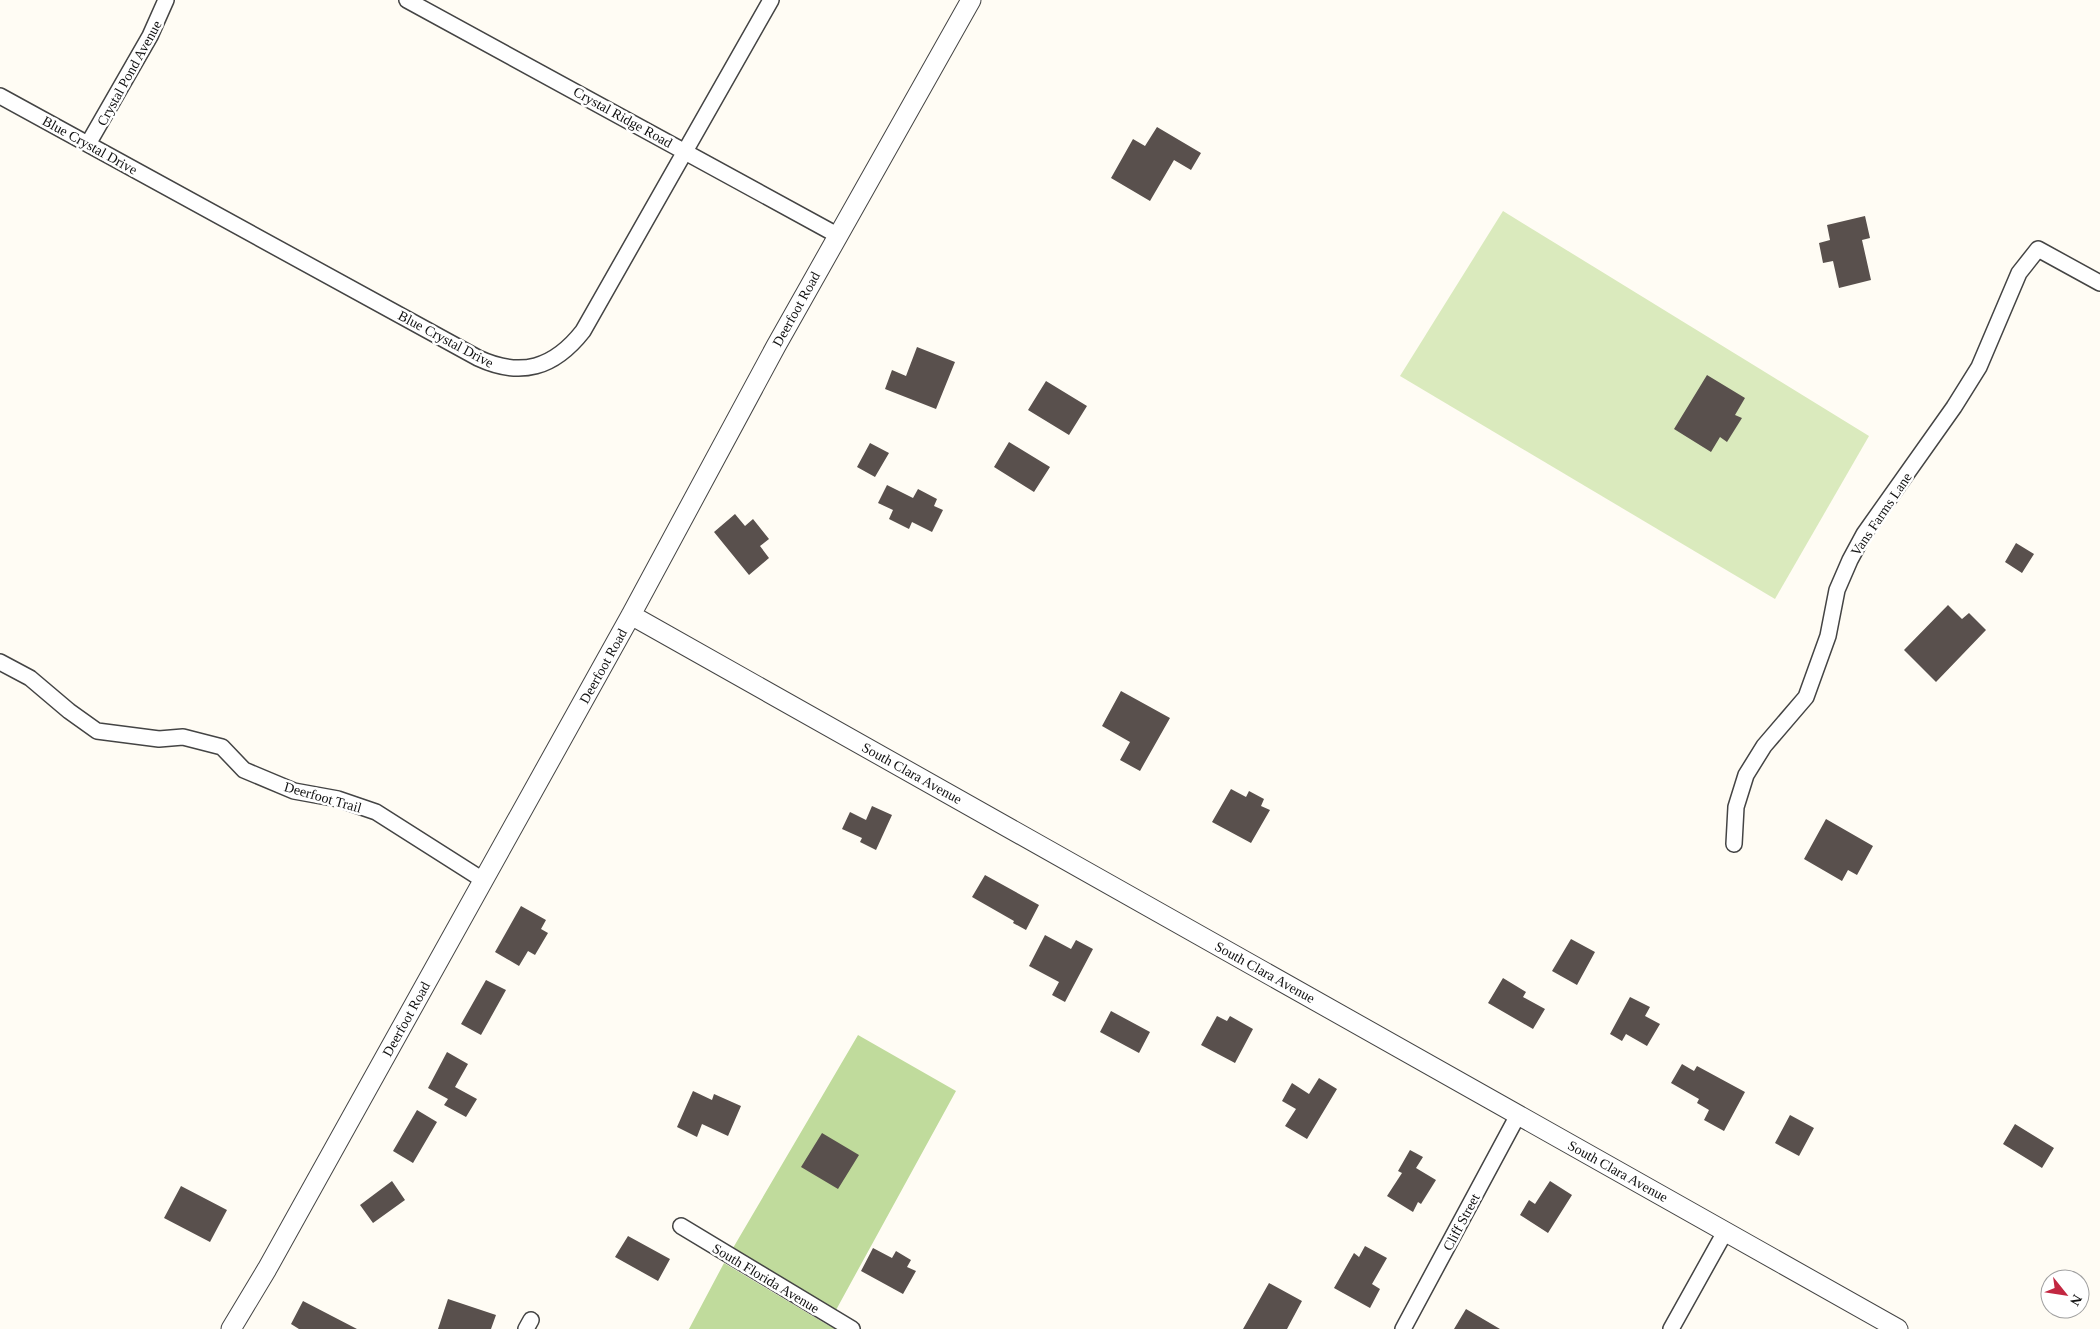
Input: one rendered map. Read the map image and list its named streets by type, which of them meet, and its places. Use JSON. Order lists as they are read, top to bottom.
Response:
{
  "streets": {
    "street": [
      "Crystal Pond Avenue",
      "Crystal Ridge Road",
      "Blue Crystal Drive",
      "Deerfoot Road",
      "Vans Farms Lane",
      "South Clara Avenue",
      "Deerfoot Trail",
      "Cliff Street",
      "South Florida Avenue"
    ]
  },
  "crossings": [
    ["Crystal Pond Avenue", "Blue Crystal Drive"],
    ["Crystal Ridge Road", "Blue Crystal Drive"],
    ["Crystal Ridge Road", "Deerfoot Road"],
    ["Deerfoot Road", "South Clara Avenue"],
    ["Deerfoot Road", "Deerfoot Trail"],
    ["South Clara Avenue", "Cliff Street"]
  ],
  "north": "bottom right"
}
